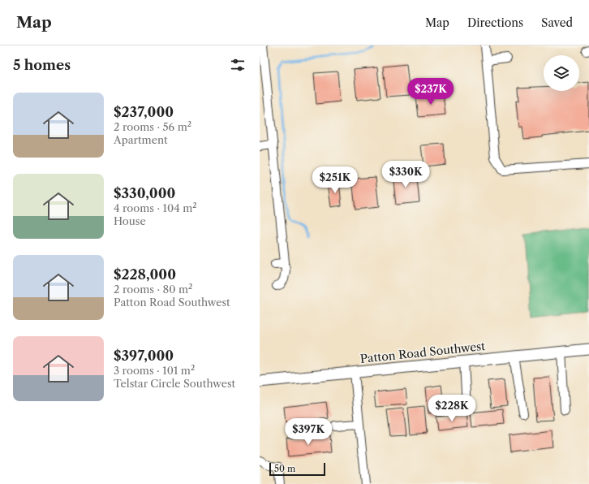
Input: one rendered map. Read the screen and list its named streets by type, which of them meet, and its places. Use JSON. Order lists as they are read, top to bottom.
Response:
{
  "streets": {
    "main road": ["Patton Road Southwest"]
  },
  "scale_bar": "50 m",
  "page": {
    "header": "Map",
    "nav": ["Map", "Directions", "Saved"],
    "heading": "5 homes",
    "price": [
      "$237K",
      "$330K",
      "$251K",
      "$228K",
      "$397K"
    ],
    "list": [
      {
        "name": "$237,000",
        "note": "2 rooms · 56 m² · Apartment"
      },
      {
        "name": "$330,000",
        "note": "4 rooms · 104 m² · House"
      },
      {
        "name": "$228,000",
        "note": "2 rooms · 80 m² · Patton Road Southwest"
      },
      {
        "name": "$397,000",
        "note": "3 rooms · 101 m² · Telstar Circle Southwest"
      }
    ],
    "scale": "50 m"
  }
}
